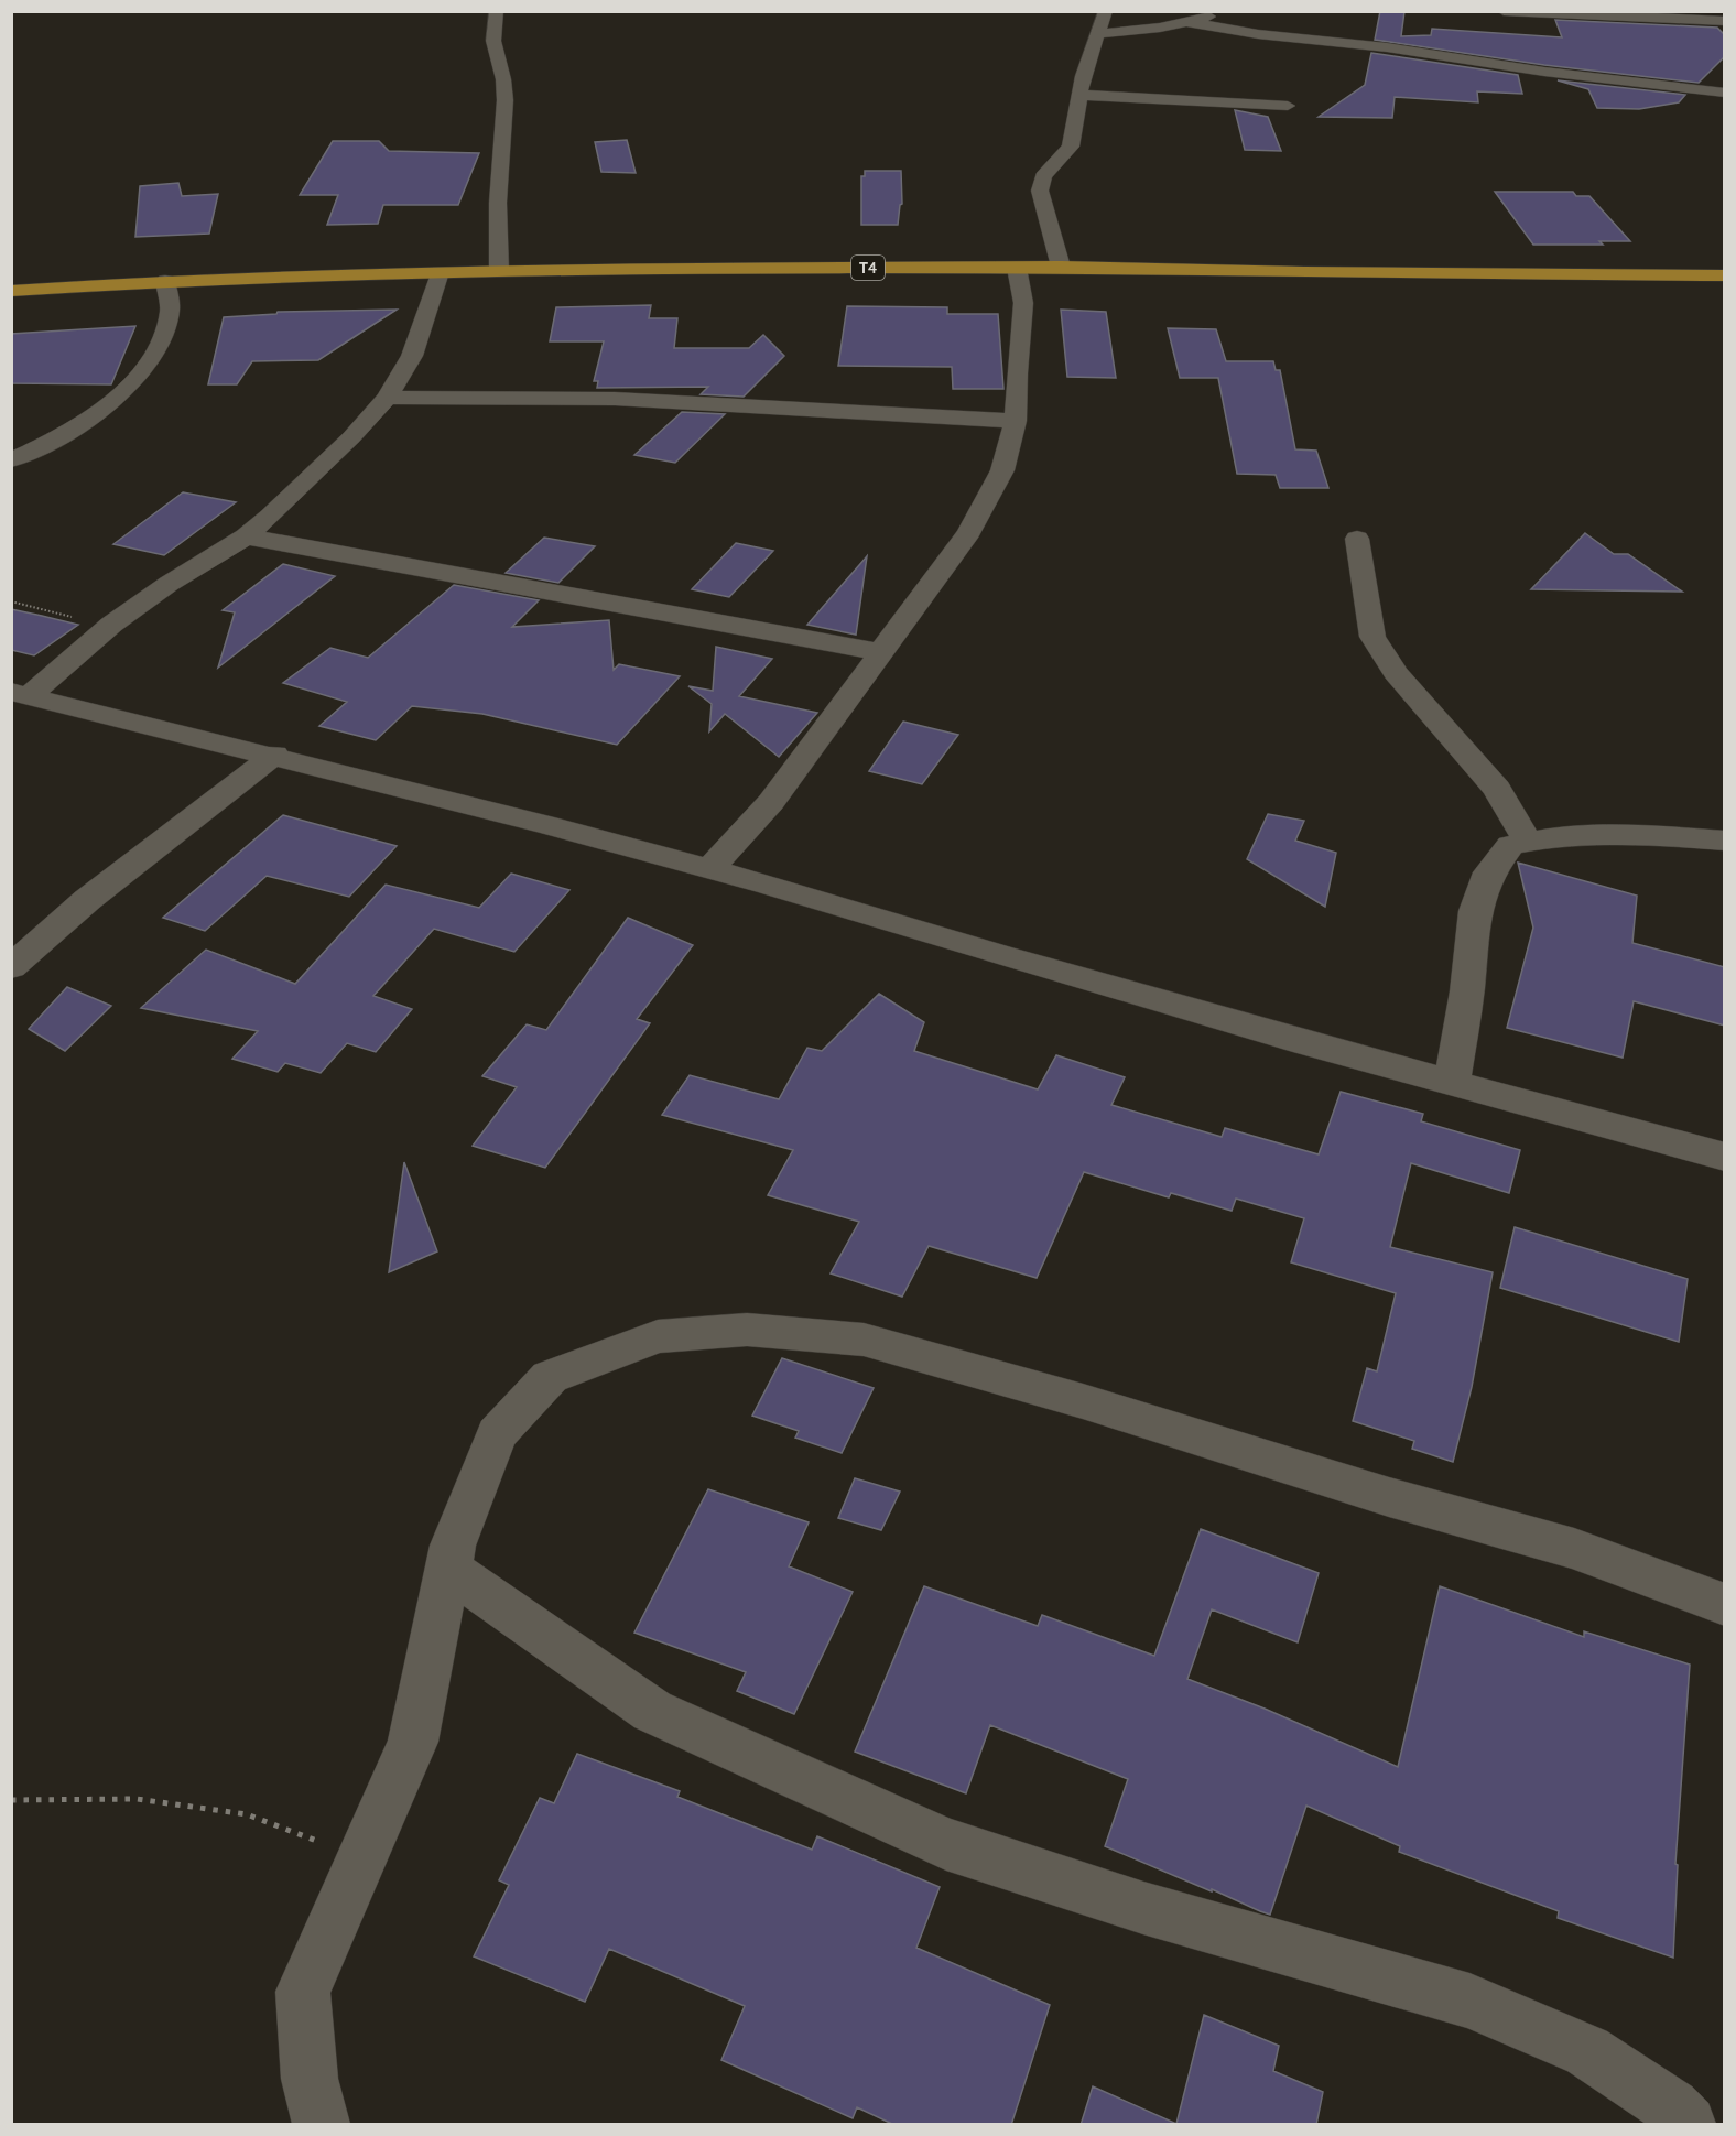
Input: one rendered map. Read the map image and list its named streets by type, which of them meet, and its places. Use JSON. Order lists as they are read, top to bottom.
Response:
{
  "streets": {
    "highway": ["T4"]
  }
}
